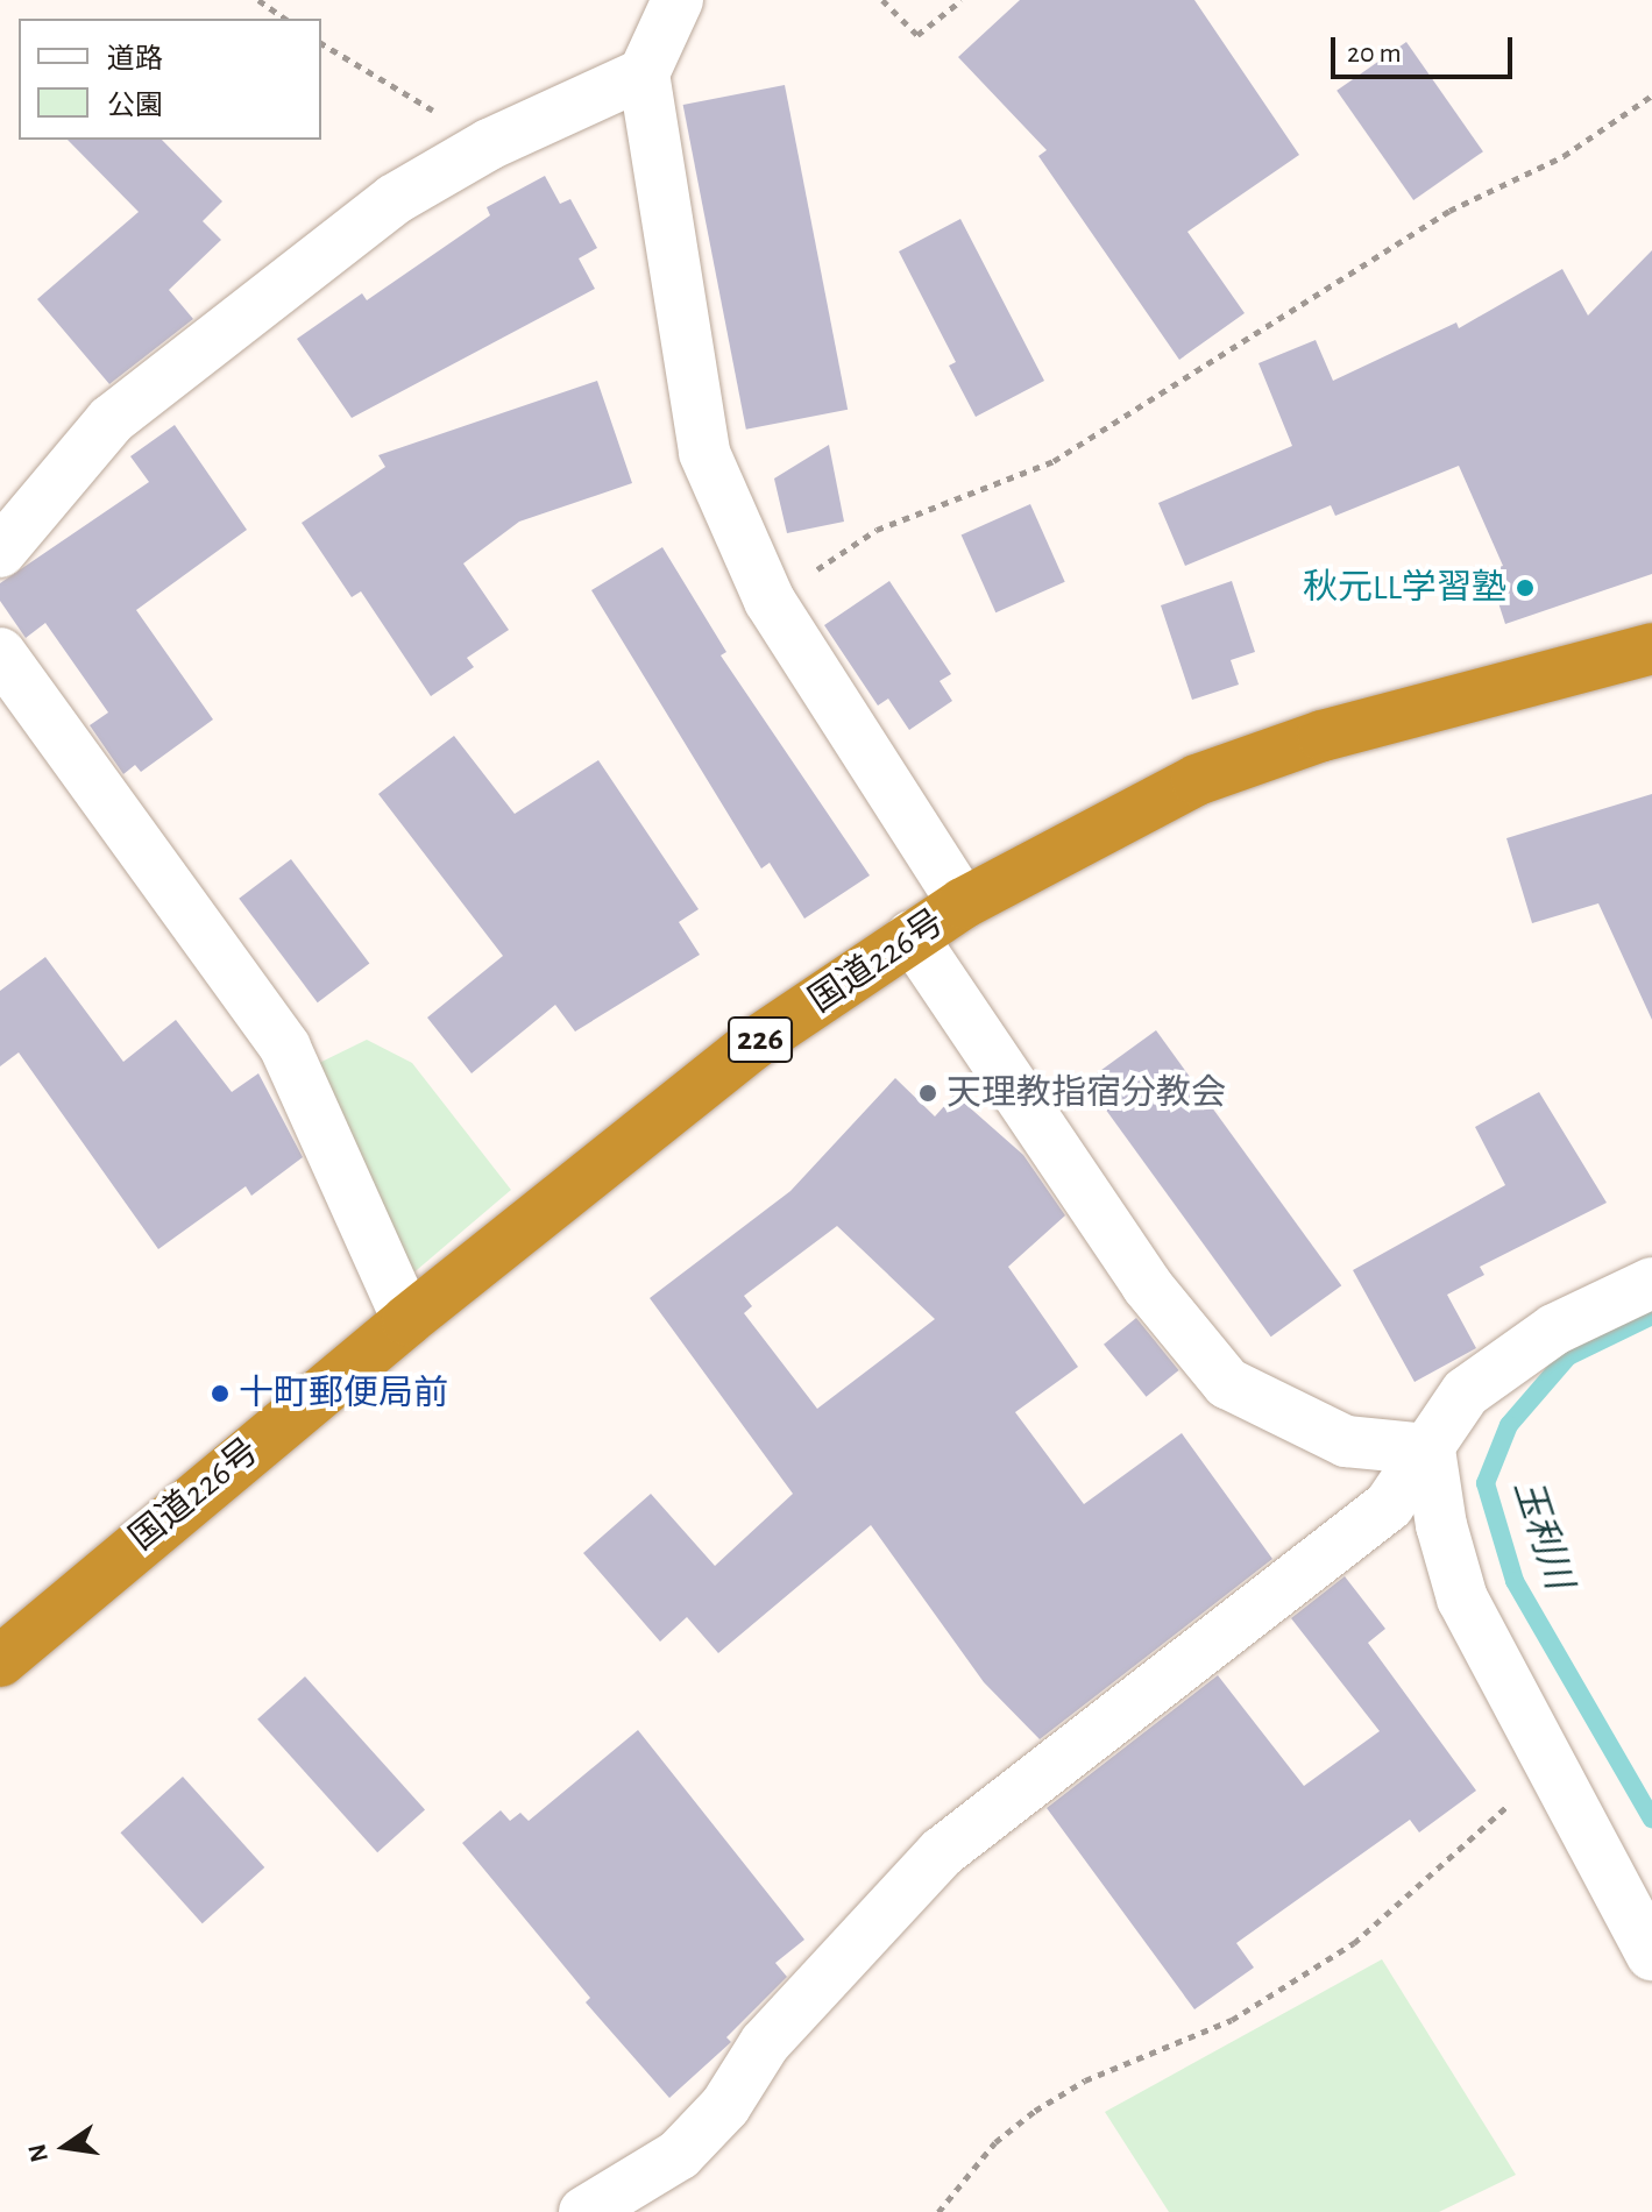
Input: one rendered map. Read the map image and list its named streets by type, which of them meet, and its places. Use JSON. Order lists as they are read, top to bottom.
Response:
{
  "streets": {
    "highway": ["国道226号", "226"]
  },
  "water": ["玉利川"],
  "places": ["秋元LL学習塾", "天理教指宿分教会", "十町郵便局前"],
  "legend": ["道路", "公園"],
  "scale_bar": "20 m",
  "north": "left"
}
